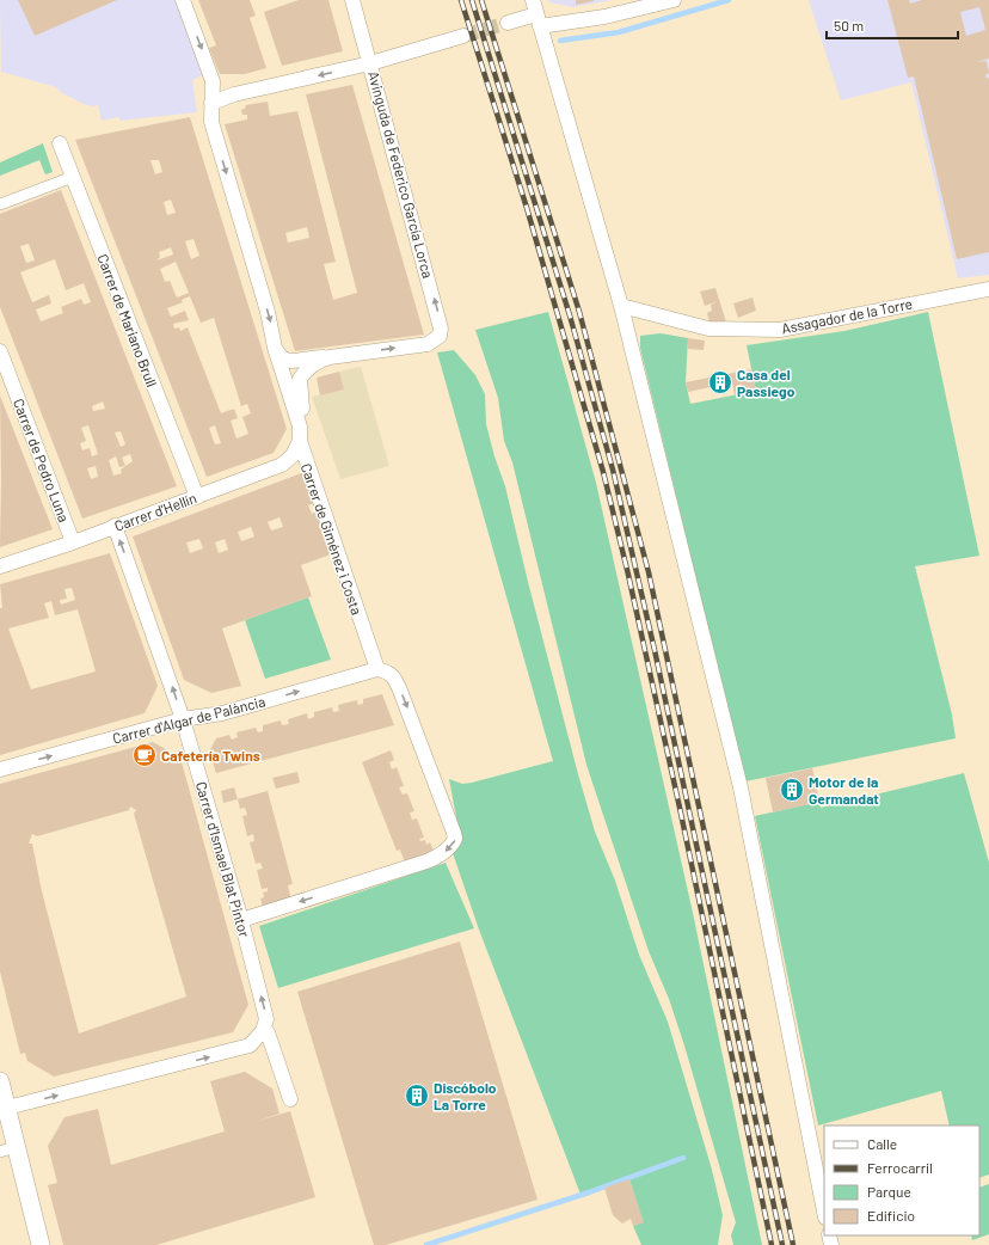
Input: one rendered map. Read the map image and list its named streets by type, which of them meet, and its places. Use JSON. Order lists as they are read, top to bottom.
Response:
{
  "streets": {
    "street": [
      "Avinguda de Federico García Lorca",
      "Assagador de la Torre",
      "Carrer de Mariano Brull",
      "Carrer de Pedro Luna",
      "Carrer d'Hellín",
      "Carrer de Giménez i Costa",
      "Carrer d'Algar de Palància",
      "Carrer d'Ismael Blat Pintor"
    ]
  },
  "crossings": [
    ["Carrer de Mariano Brull", "Carrer d'Hellín"],
    ["Carrer de Pedro Luna", "Carrer d'Hellín"],
    ["Carrer d'Hellín", "Carrer de Giménez i Costa"],
    ["Carrer d'Hellín", "Carrer d'Ismael Blat Pintor"],
    ["Carrer de Giménez i Costa", "Carrer d'Algar de Palància"],
    ["Carrer d'Algar de Palància", "Carrer d'Ismael Blat Pintor"]
  ],
  "one_way": ["Carrer de Giménez i Costa", "Carrer d'Algar de Palància", "Carrer d'Ismael Blat Pintor"],
  "places": {
    "building": ["Casa del Passiego", "Motor de la Germandat", "Discóbolo La Torre"],
    "cafe": ["Cafetería Twins"]
  },
  "legend": [
    "Calle",
    "Ferrocarril",
    "Parque",
    "Edificio"
  ],
  "scale_bar": "50 m"
}
